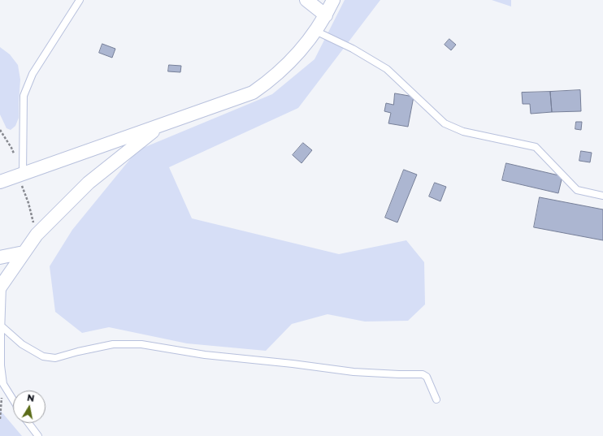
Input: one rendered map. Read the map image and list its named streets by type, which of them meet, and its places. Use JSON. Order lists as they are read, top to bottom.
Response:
{
  "north": "top"
}
